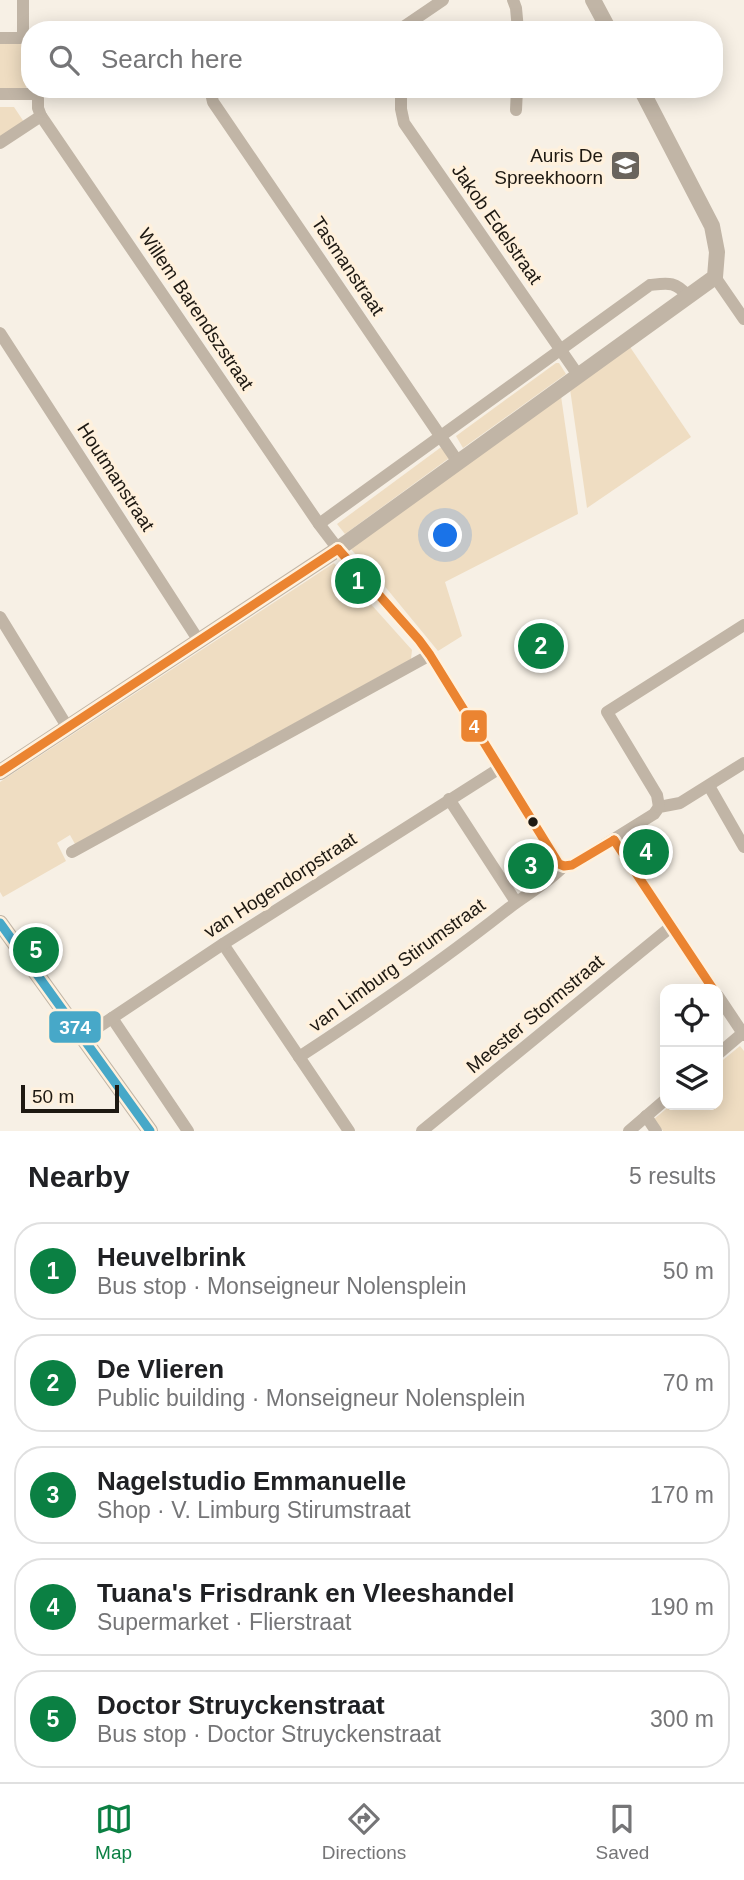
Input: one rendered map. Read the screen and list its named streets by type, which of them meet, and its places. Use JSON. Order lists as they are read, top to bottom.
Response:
{
  "streets": {
    "street": [
      "Jakob Edelstraat",
      "Tasmanstraat",
      "Willem Barendszstraat",
      "Houtmanstraat",
      "van Hogendorpstraat",
      "van Limburg Stirumstraat",
      "Meester Stormstraat"
    ]
  },
  "crossings": [
    ["Willem Barendszstraat", "van Hogendorpstraat"],
    ["Willem Barendszstraat", "van Limburg Stirumstraat"]
  ],
  "places": {
    "school or university": ["Auris De Spreekhoorn"]
  },
  "lines": ["transit line 4", "transit line 374"],
  "scale_bar": "50 m",
  "page": {
    "search": "Search here",
    "pins": [
      "1",
      "2",
      "4",
      "3",
      "5"
    ],
    "scale": "50 m",
    "heading": ["Nearby", "5 results"],
    "list": [
      {
        "mark": "1",
        "name": "Heuvelbrink",
        "note": "Bus stop · Monseigneur Nolensplein",
        "value": "50 m"
      },
      {
        "mark": "2",
        "name": "De Vlieren",
        "note": "Public building · Monseigneur Nolensplein",
        "value": "70 m"
      },
      {
        "mark": "3",
        "name": "Nagelstudio Emmanuelle",
        "note": "Shop · V. Limburg Stirumstraat",
        "value": "170 m"
      },
      {
        "mark": "4",
        "name": "Tuana's Frisdrank en Vleeshandel",
        "note": "Supermarket · Flierstraat",
        "value": "190 m"
      },
      {
        "mark": "5",
        "name": "Doctor Struyckenstraat",
        "note": "Bus stop · Doctor Struyckenstraat",
        "value": "300 m"
      }
    ],
    "nav": ["Map", "Directions", "Saved"]
  }
}
